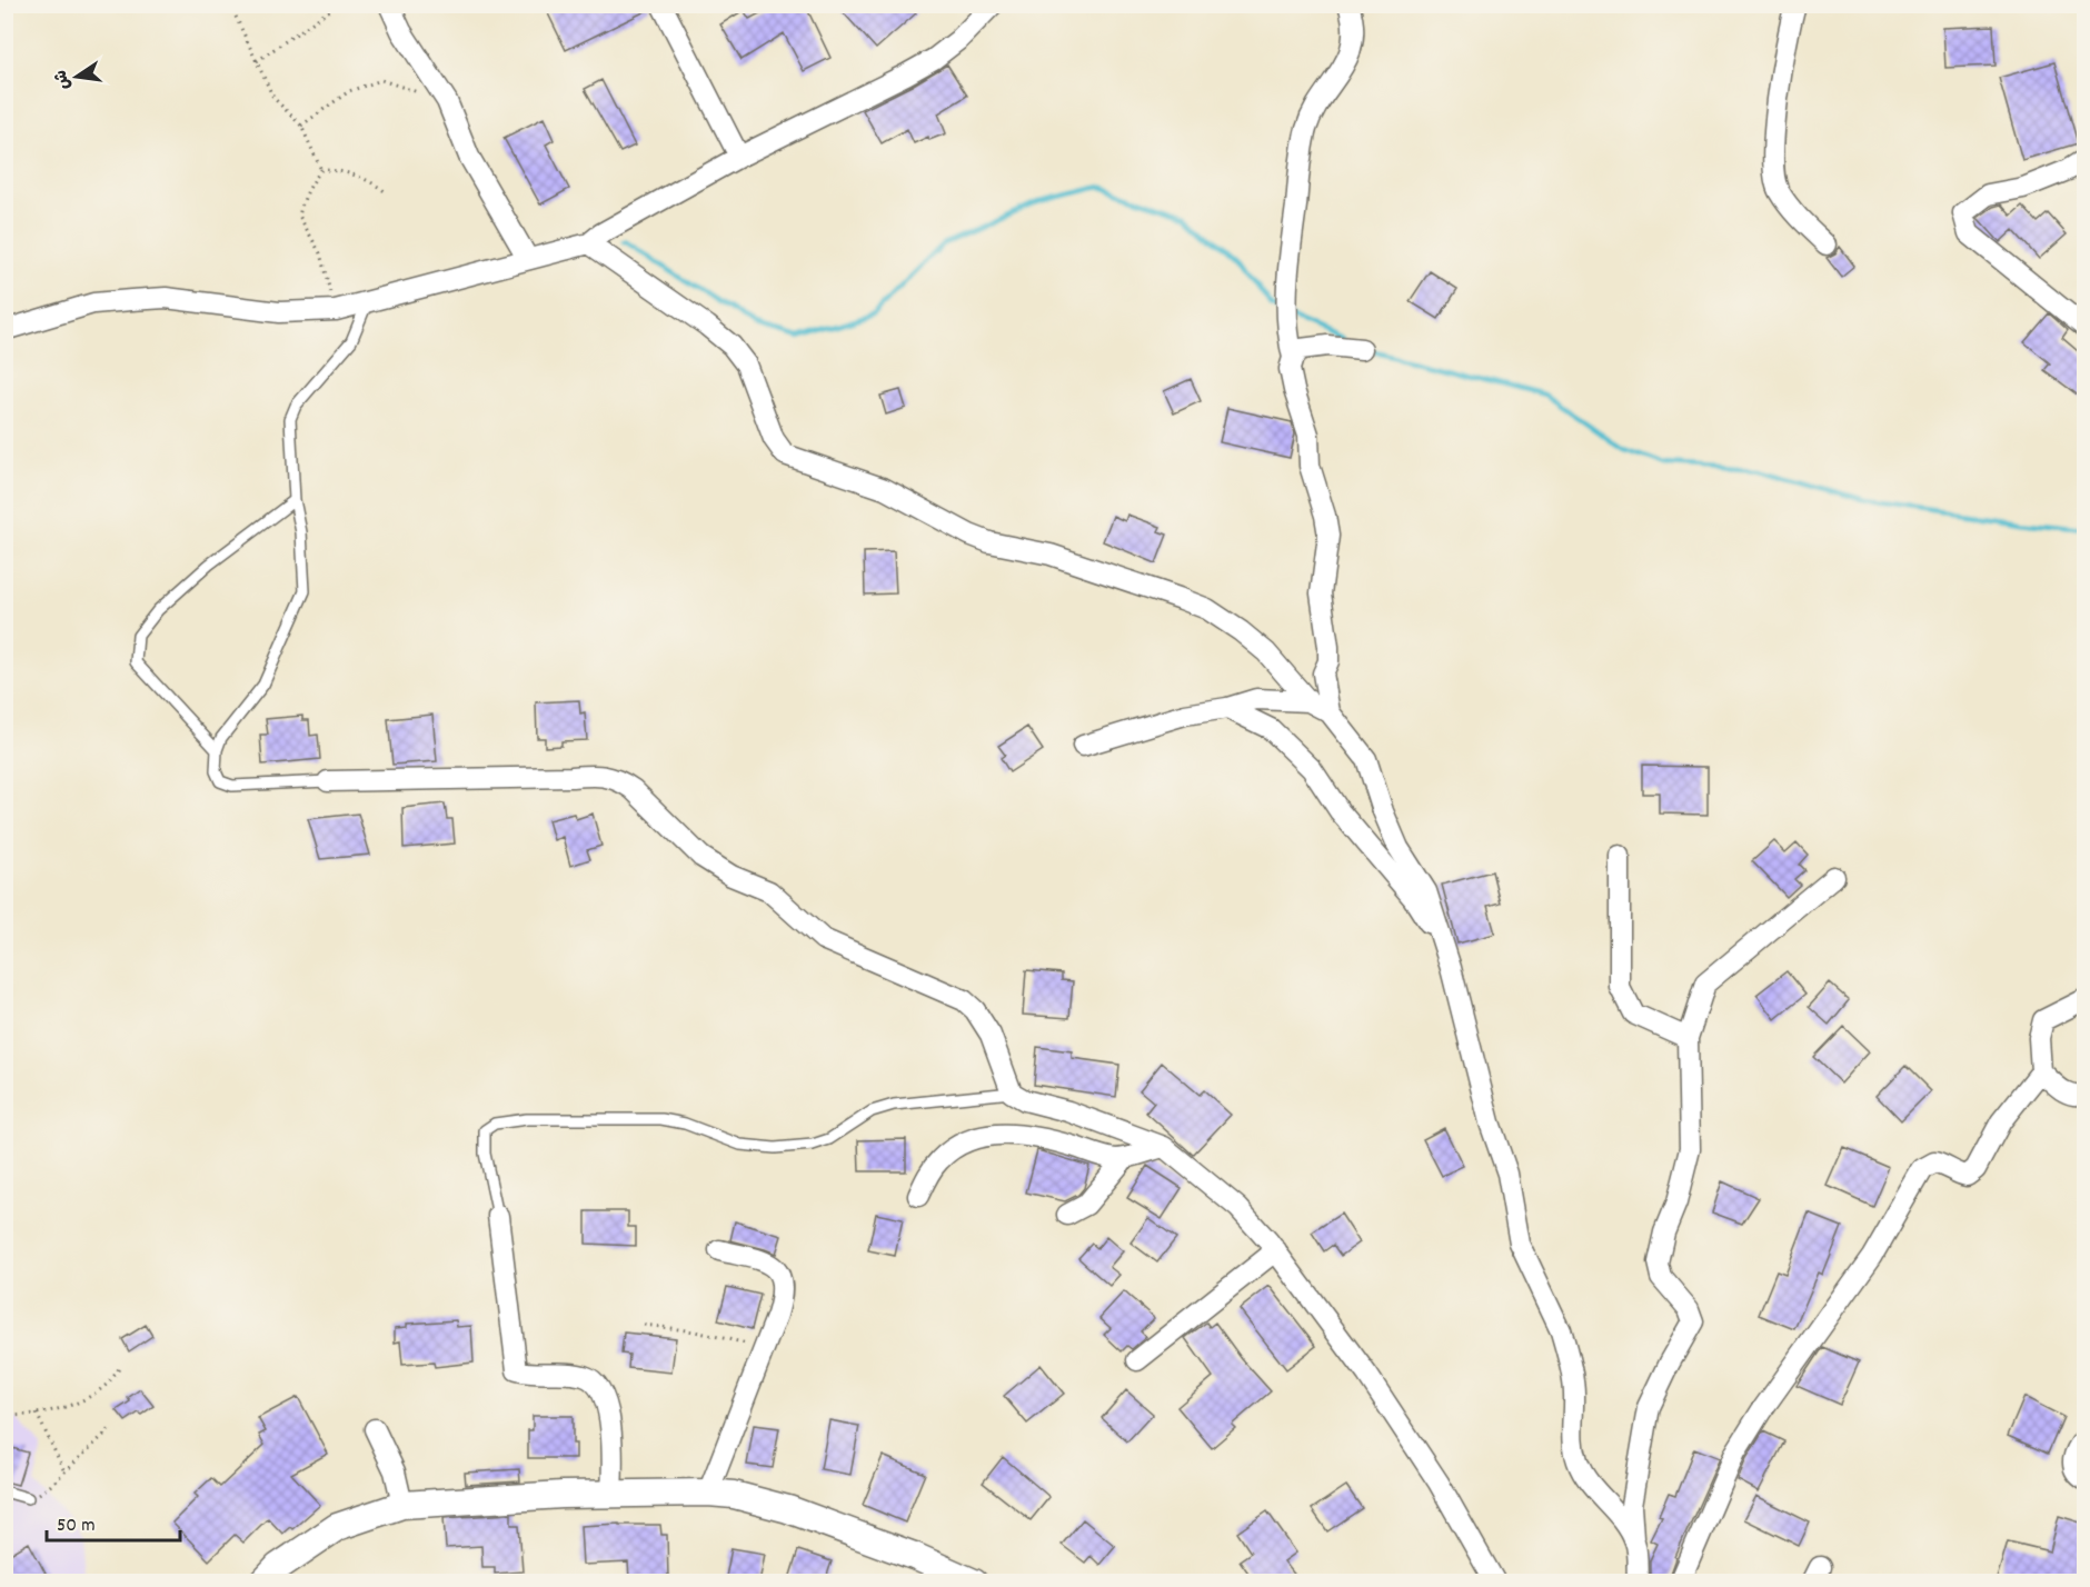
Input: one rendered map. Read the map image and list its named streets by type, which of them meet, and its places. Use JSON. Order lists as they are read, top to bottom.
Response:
{
  "scale_bar": "50 m",
  "north": "left"
}
